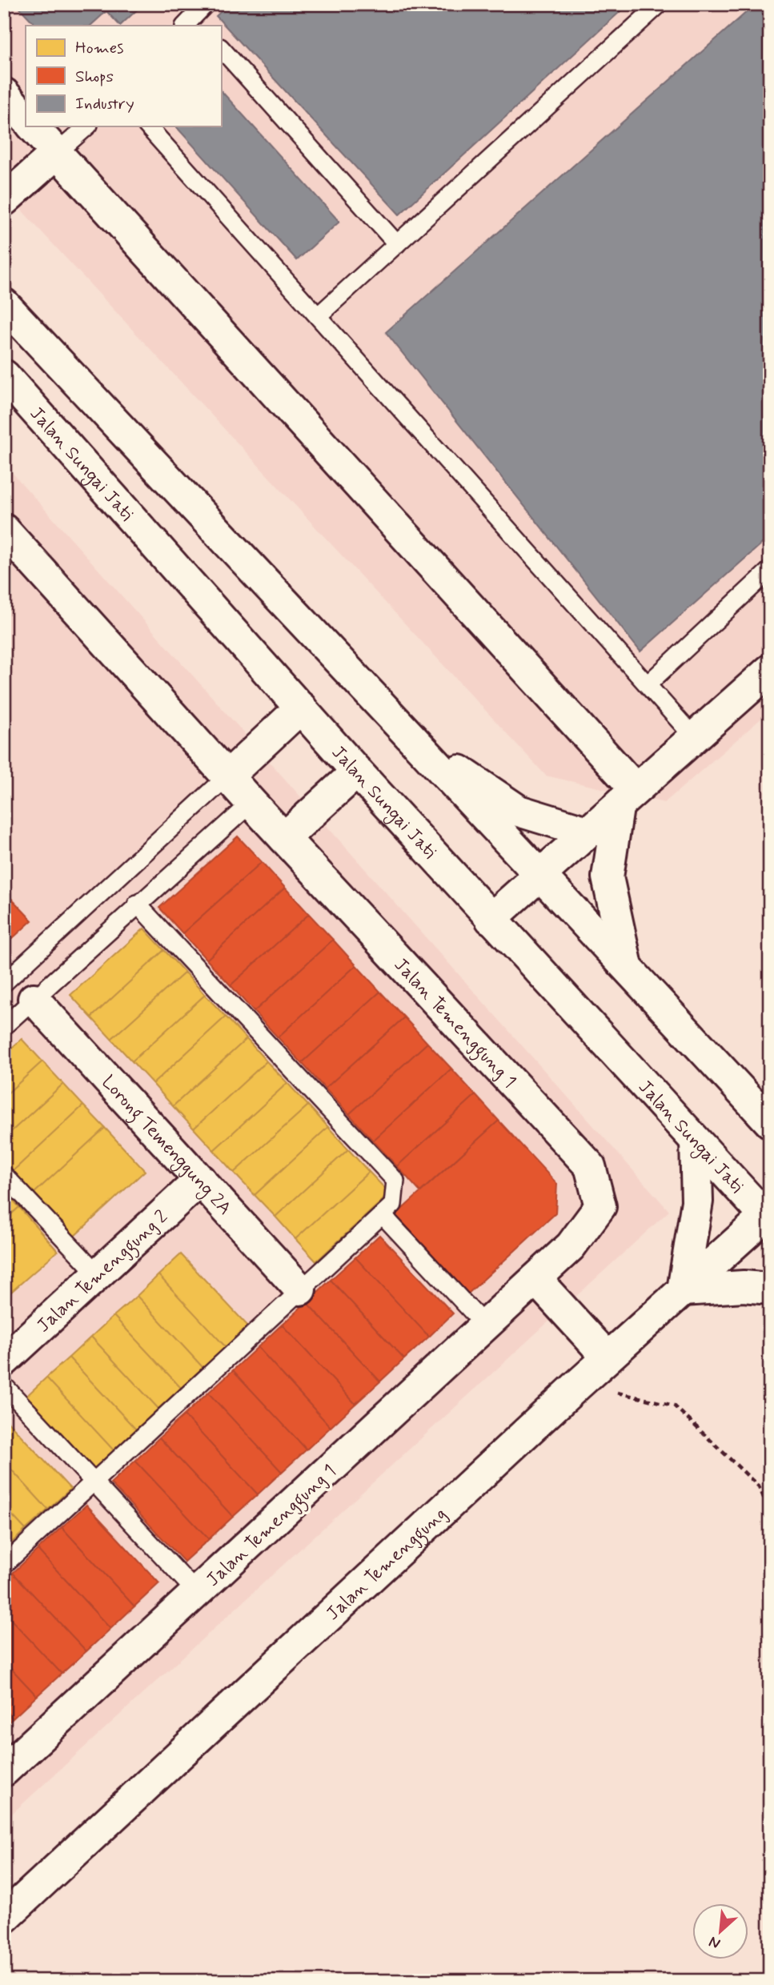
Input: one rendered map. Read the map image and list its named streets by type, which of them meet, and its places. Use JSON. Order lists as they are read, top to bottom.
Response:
{
  "streets": {
    "street": [
      "Jalan Sungai Jati",
      "Jalan Temenggung 1",
      "Lorong Temenggung 2A",
      "Jalan Temenggung 2",
      "Jalan Temenggung"
    ]
  },
  "crossings": [
    ["Jalan Sungai Jati", "Jalan Temenggung"],
    ["Lorong Temenggung 2A", "Jalan Temenggung 2"]
  ],
  "legend": ["Homes", "Shops", "Industry"],
  "north": "bottom left"
}
